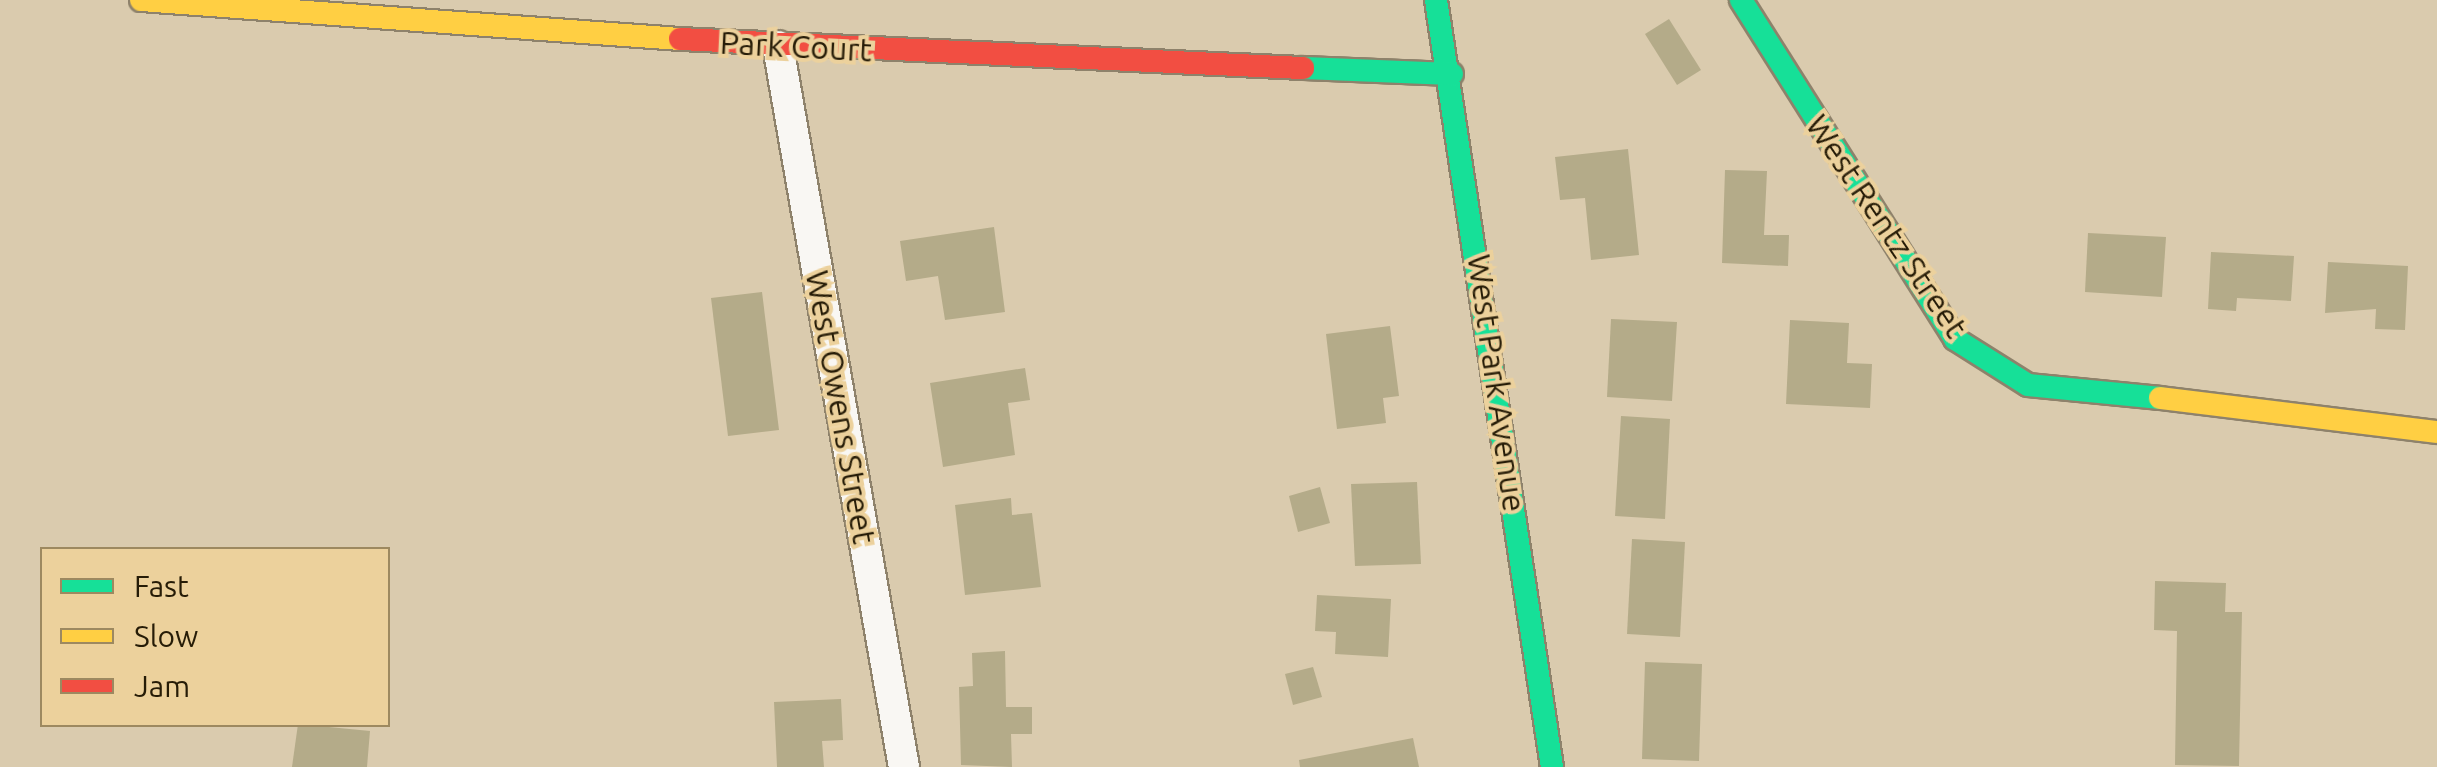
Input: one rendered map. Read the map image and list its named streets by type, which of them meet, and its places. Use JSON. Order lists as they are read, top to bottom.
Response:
{
  "streets": {
    "street": [
      "Park Court",
      "West Rentz Street",
      "West Park Avenue",
      "West Owens Street"
    ]
  },
  "crossings": [
    ["Park Court", "West Park Avenue"],
    ["Park Court", "West Owens Street"]
  ],
  "legend": ["Fast", "Slow", "Jam"]
}
